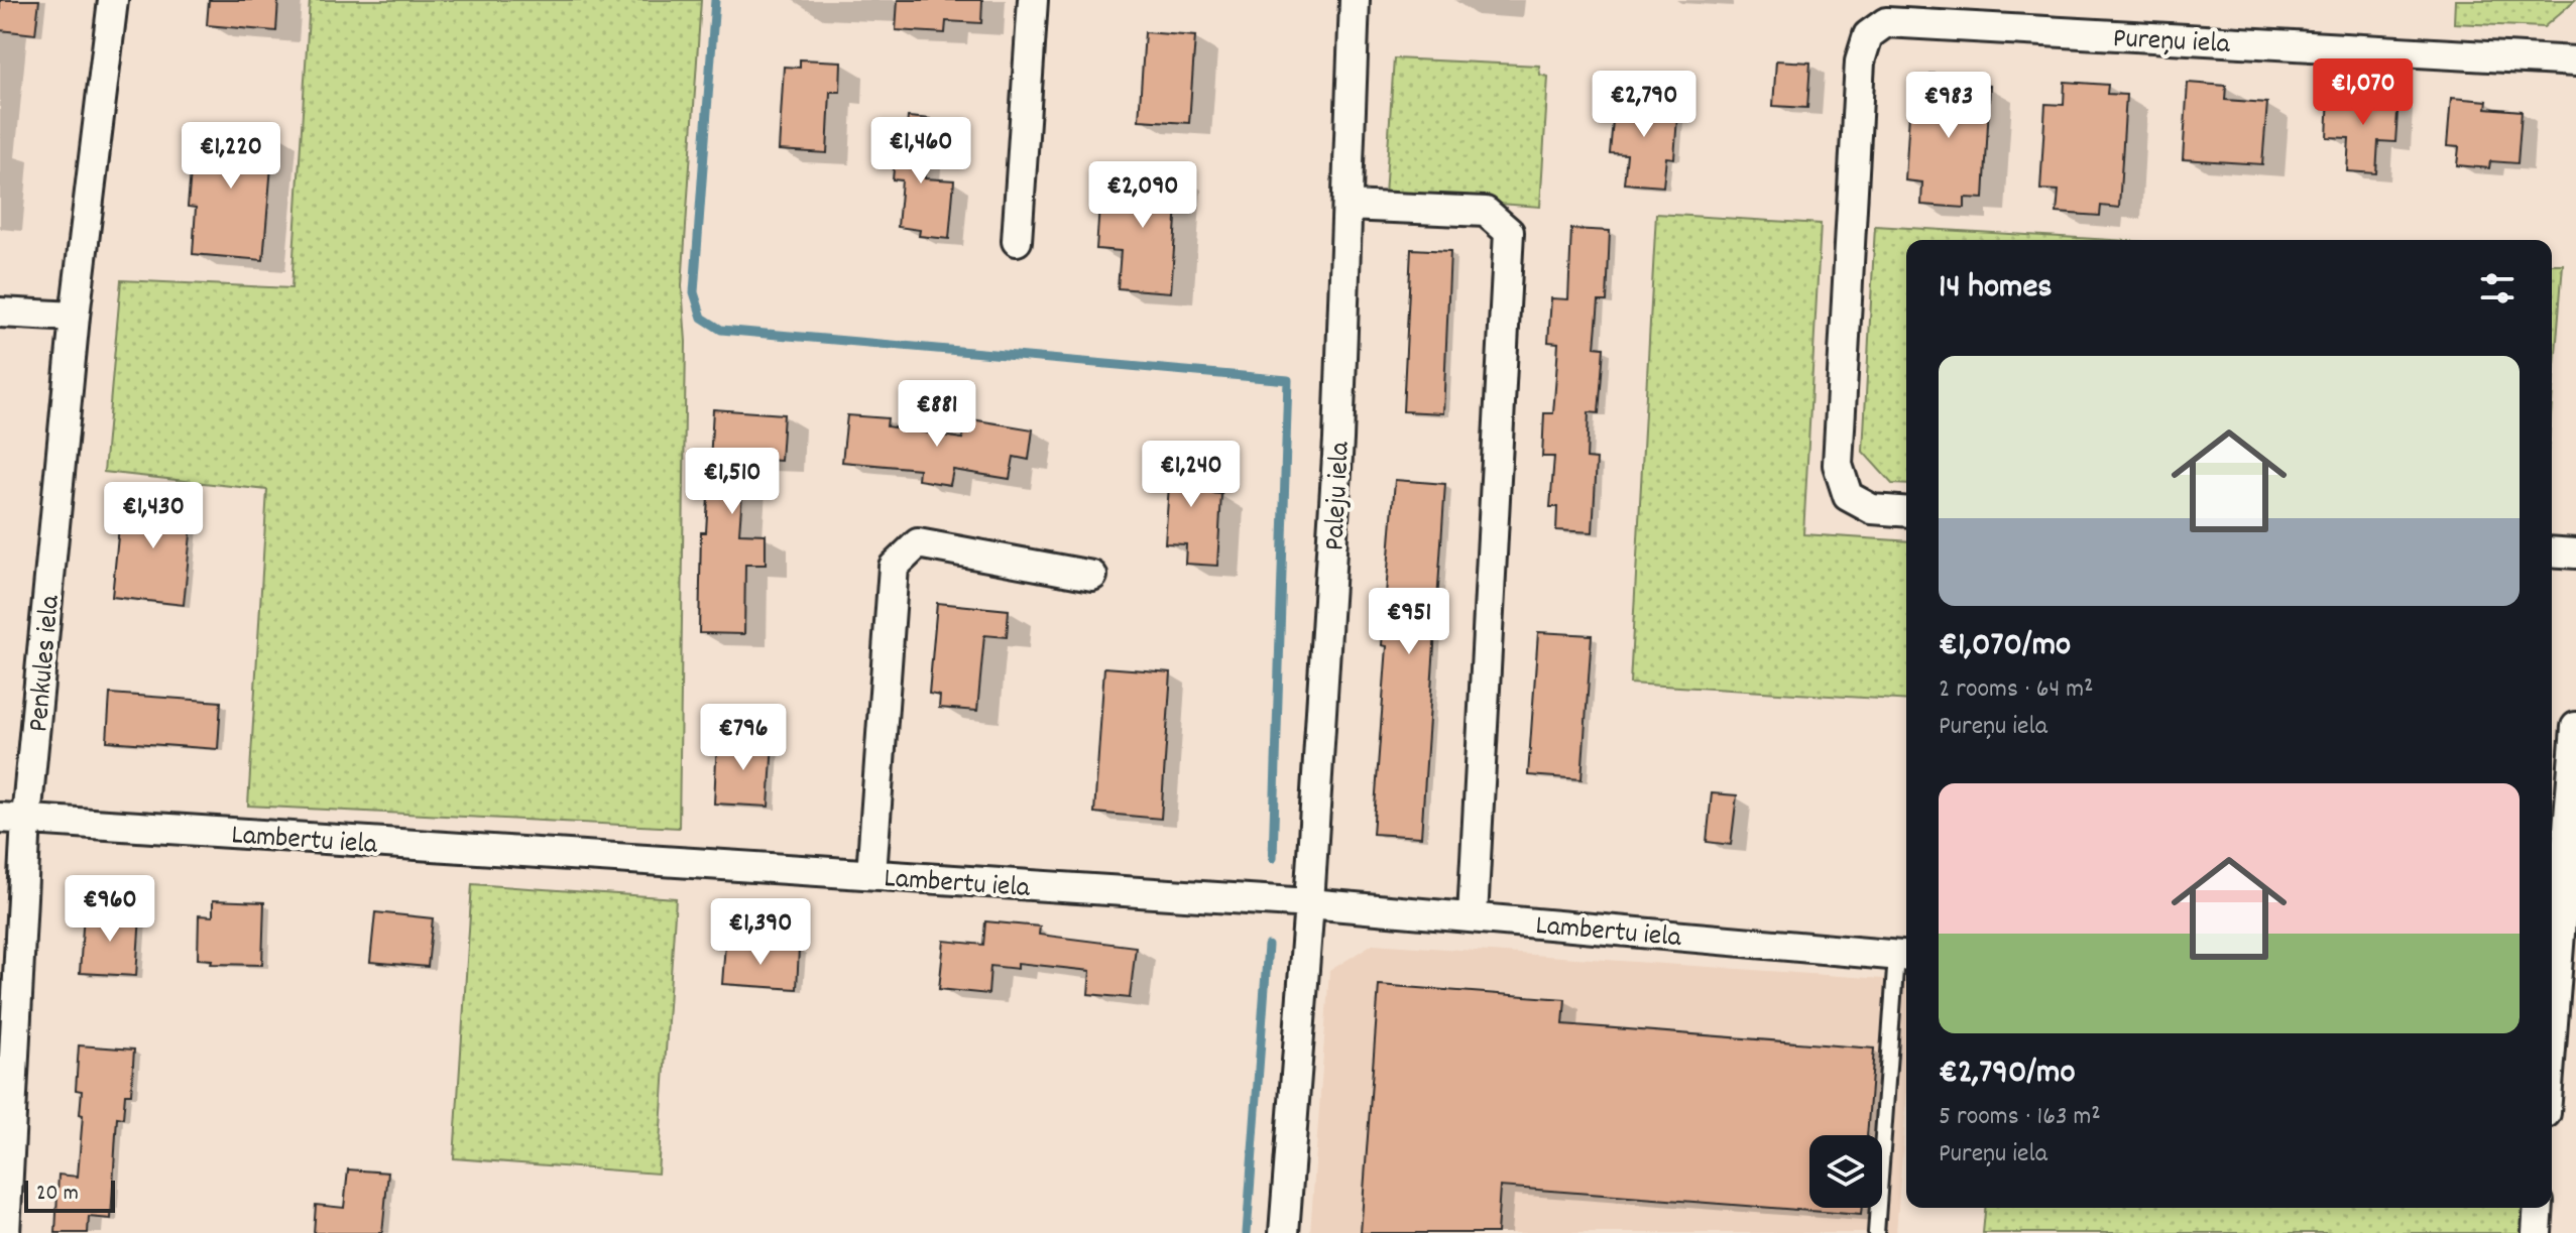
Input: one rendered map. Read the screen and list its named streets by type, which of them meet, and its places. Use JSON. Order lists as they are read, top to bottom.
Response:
{
  "streets": {
    "street": [
      "Pureņu iela",
      "Paleju iela",
      "Penkules iela",
      "Lambertu iela"
    ]
  },
  "crossings": [
    ["Paleju iela", "Lambertu iela"],
    ["Penkules iela", "Lambertu iela"]
  ],
  "scale_bar": "20 m",
  "page": {
    "price": [
      "€1,070",
      "€2,790",
      "€983",
      "€1,460",
      "€1,220",
      "€2,090",
      "€881",
      "€1,240",
      "€1,510",
      "€1,430",
      "€951",
      "€796",
      "€960",
      "€1,390"
    ],
    "heading": "14 homes",
    "list": [
      {
        "name": "€1,070/mo",
        "note": "2 rooms · 64 m² · Pureņu iela"
      },
      {
        "name": "€2,790/mo",
        "note": "5 rooms · 163 m² · Pureņu iela"
      }
    ],
    "scale": "20 m"
  }
}
